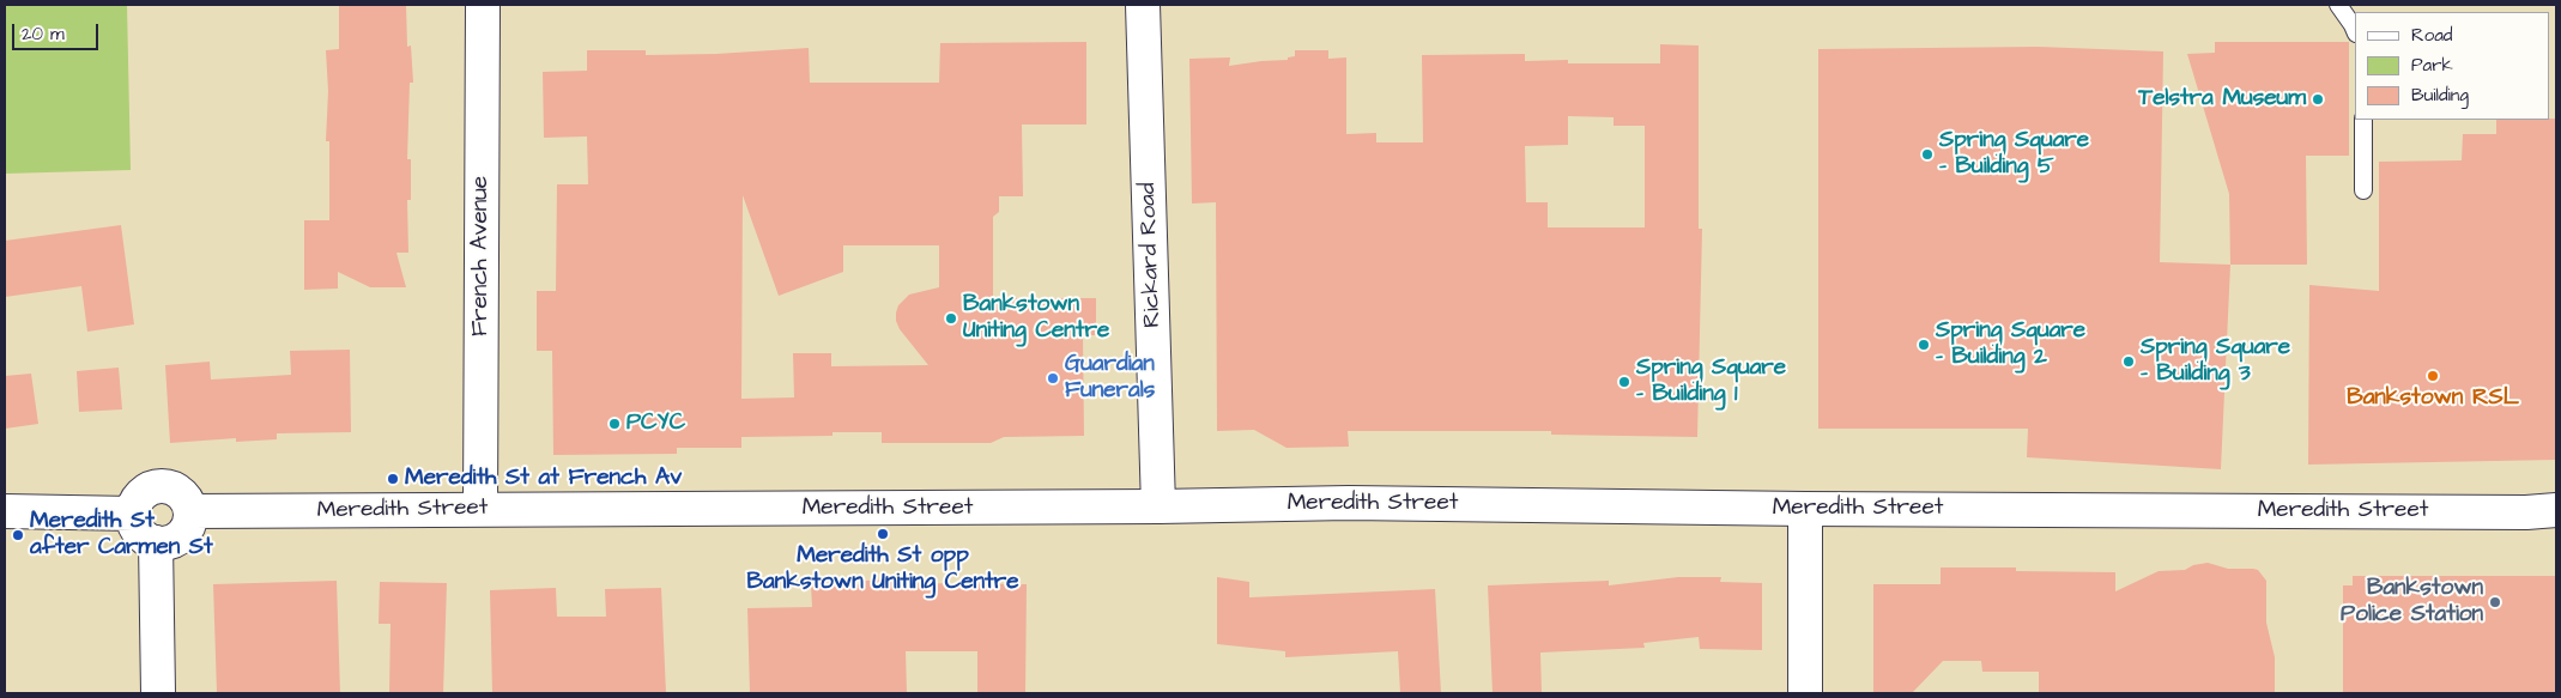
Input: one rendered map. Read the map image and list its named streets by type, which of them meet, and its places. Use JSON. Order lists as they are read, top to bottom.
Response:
{
  "streets": {
    "street": ["Rickard Road", "French Avenue", "Meredith Street"]
  },
  "crossings": [
    ["Rickard Road", "Meredith Street"],
    ["French Avenue", "Meredith Street"]
  ],
  "places": [
    "Telstra Museum",
    "Spring Square - Building 5",
    "Bankstown Uniting Centre",
    "Spring Square - Building 2",
    "Spring Square - Building 3",
    "Bankstown RSL",
    "Guardian Funerals",
    "Spring Square - Building 1",
    "PCYC",
    "Meredith St at French Av",
    "Meredith St opp Bankstown Uniting Centre",
    "Meredith St after Carmen St",
    "Bankstown Police Station"
  ],
  "legend": ["Road", "Park", "Building"],
  "scale_bar": "20 m"
}
